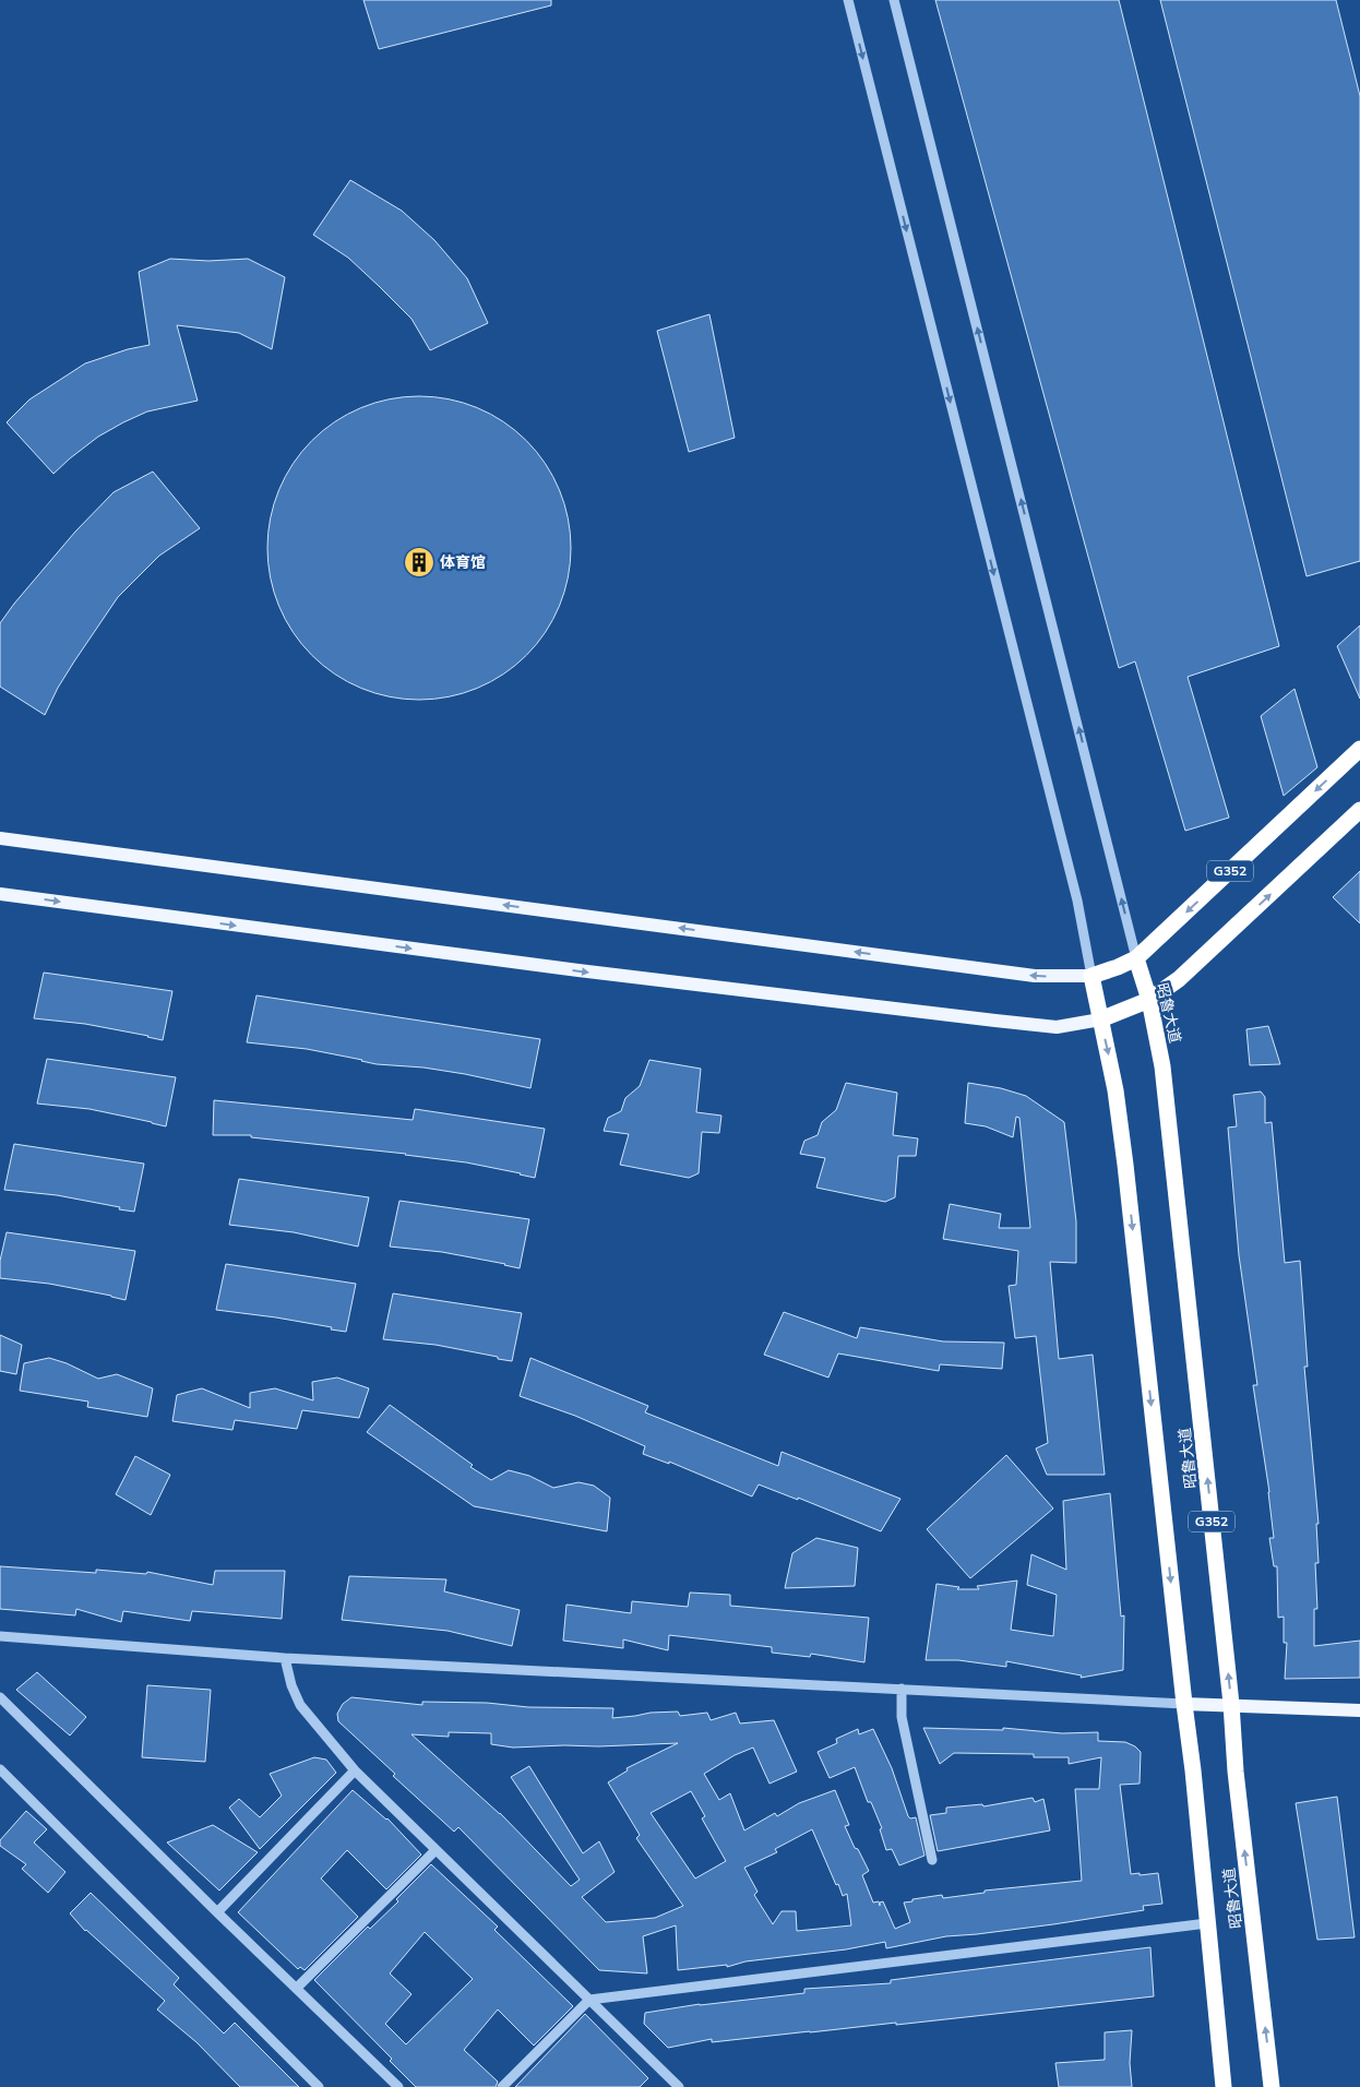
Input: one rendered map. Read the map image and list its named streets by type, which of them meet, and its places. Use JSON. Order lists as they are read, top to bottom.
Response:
{
  "streets": {
    "highway": ["G352", "昭鲁大道"]
  },
  "crossings": [
    ["G352", "昭鲁大道"]
  ],
  "places": {
    "building": ["体育馆"]
  }
}
